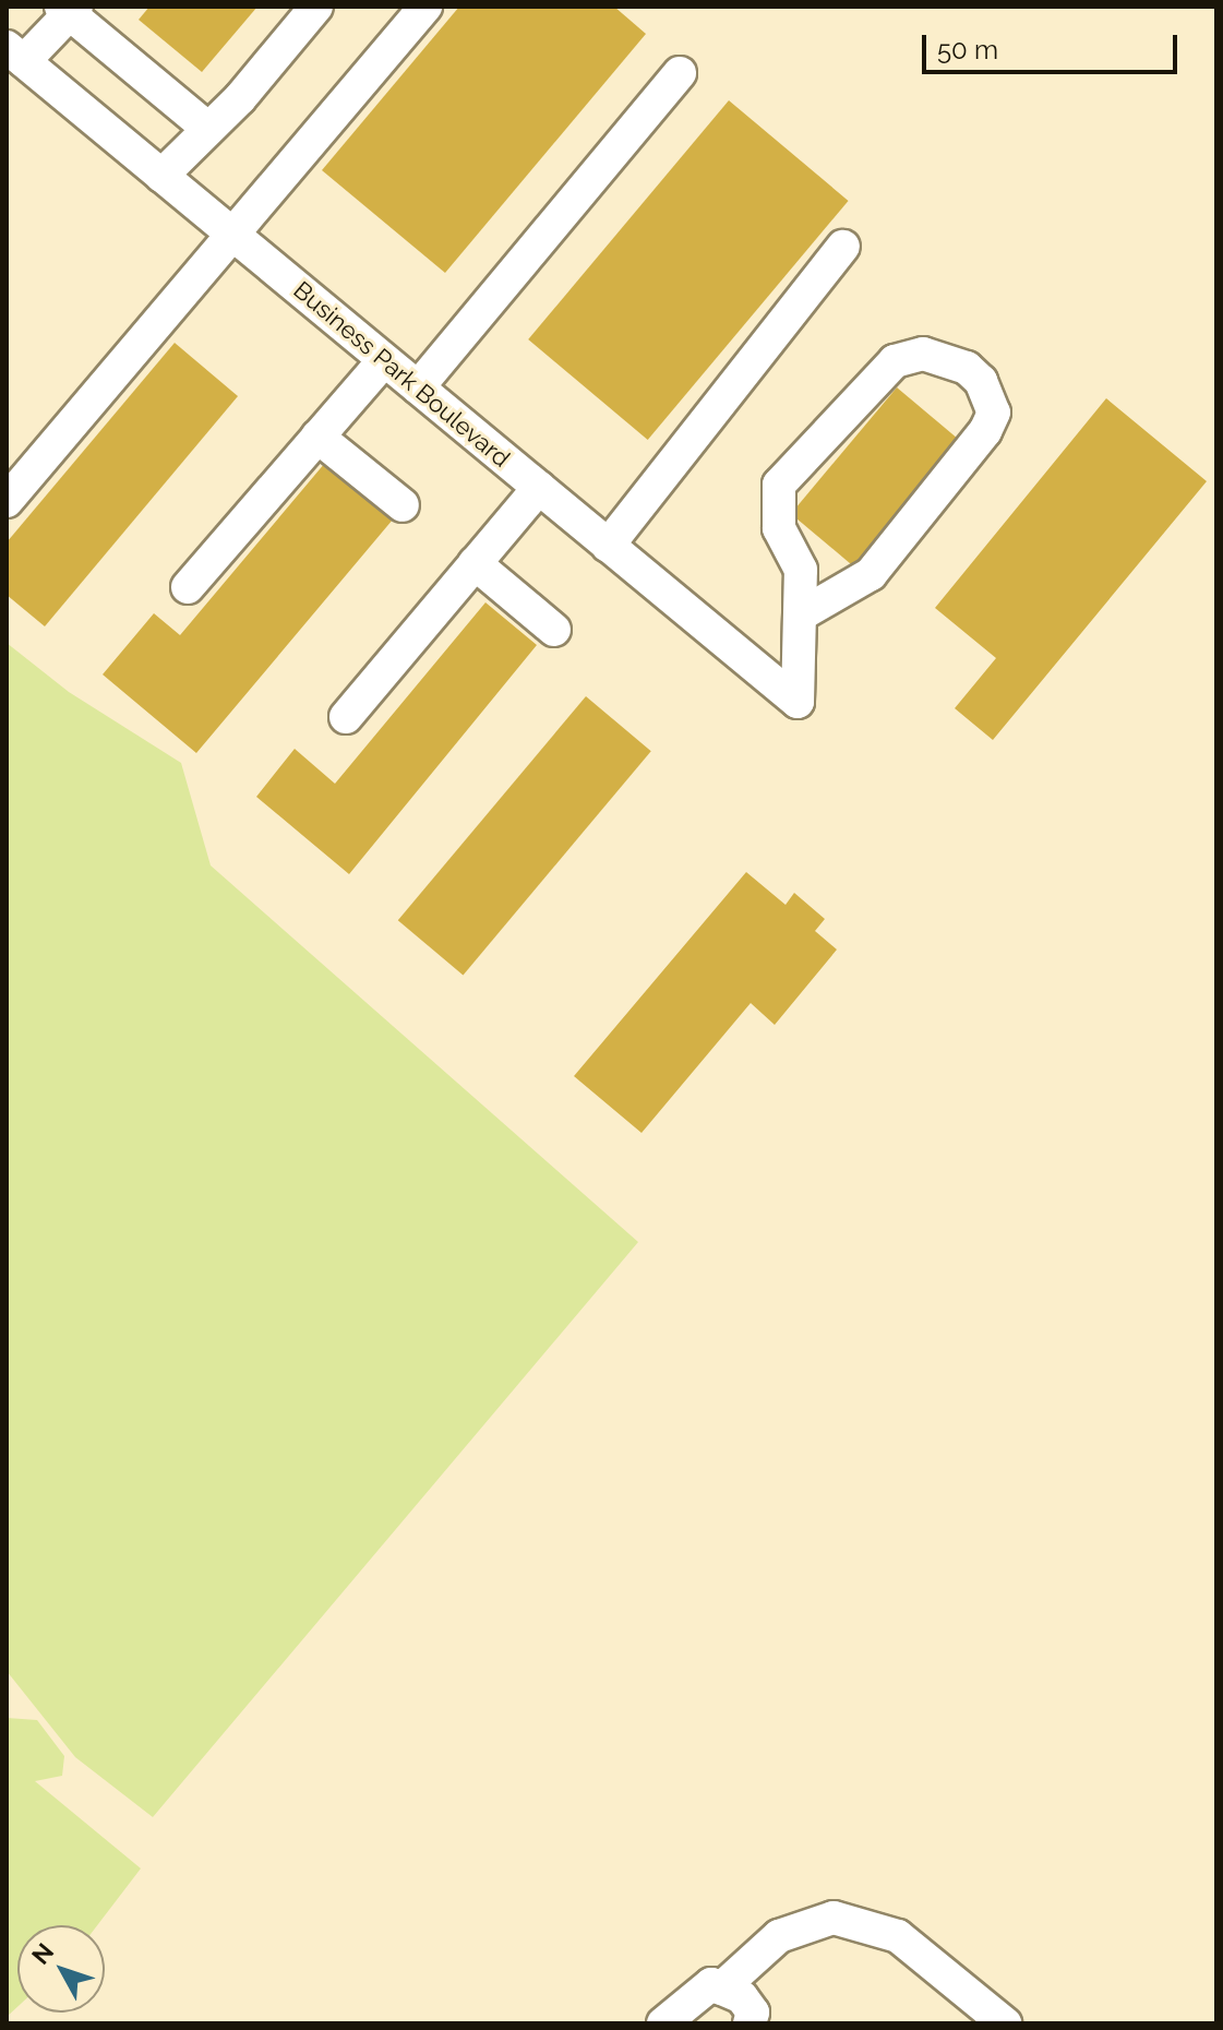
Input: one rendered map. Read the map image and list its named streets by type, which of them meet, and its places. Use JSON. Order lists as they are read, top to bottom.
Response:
{
  "streets": {
    "street": ["Business Park Boulevard"]
  },
  "scale_bar": "50 m",
  "north": "top left"
}
